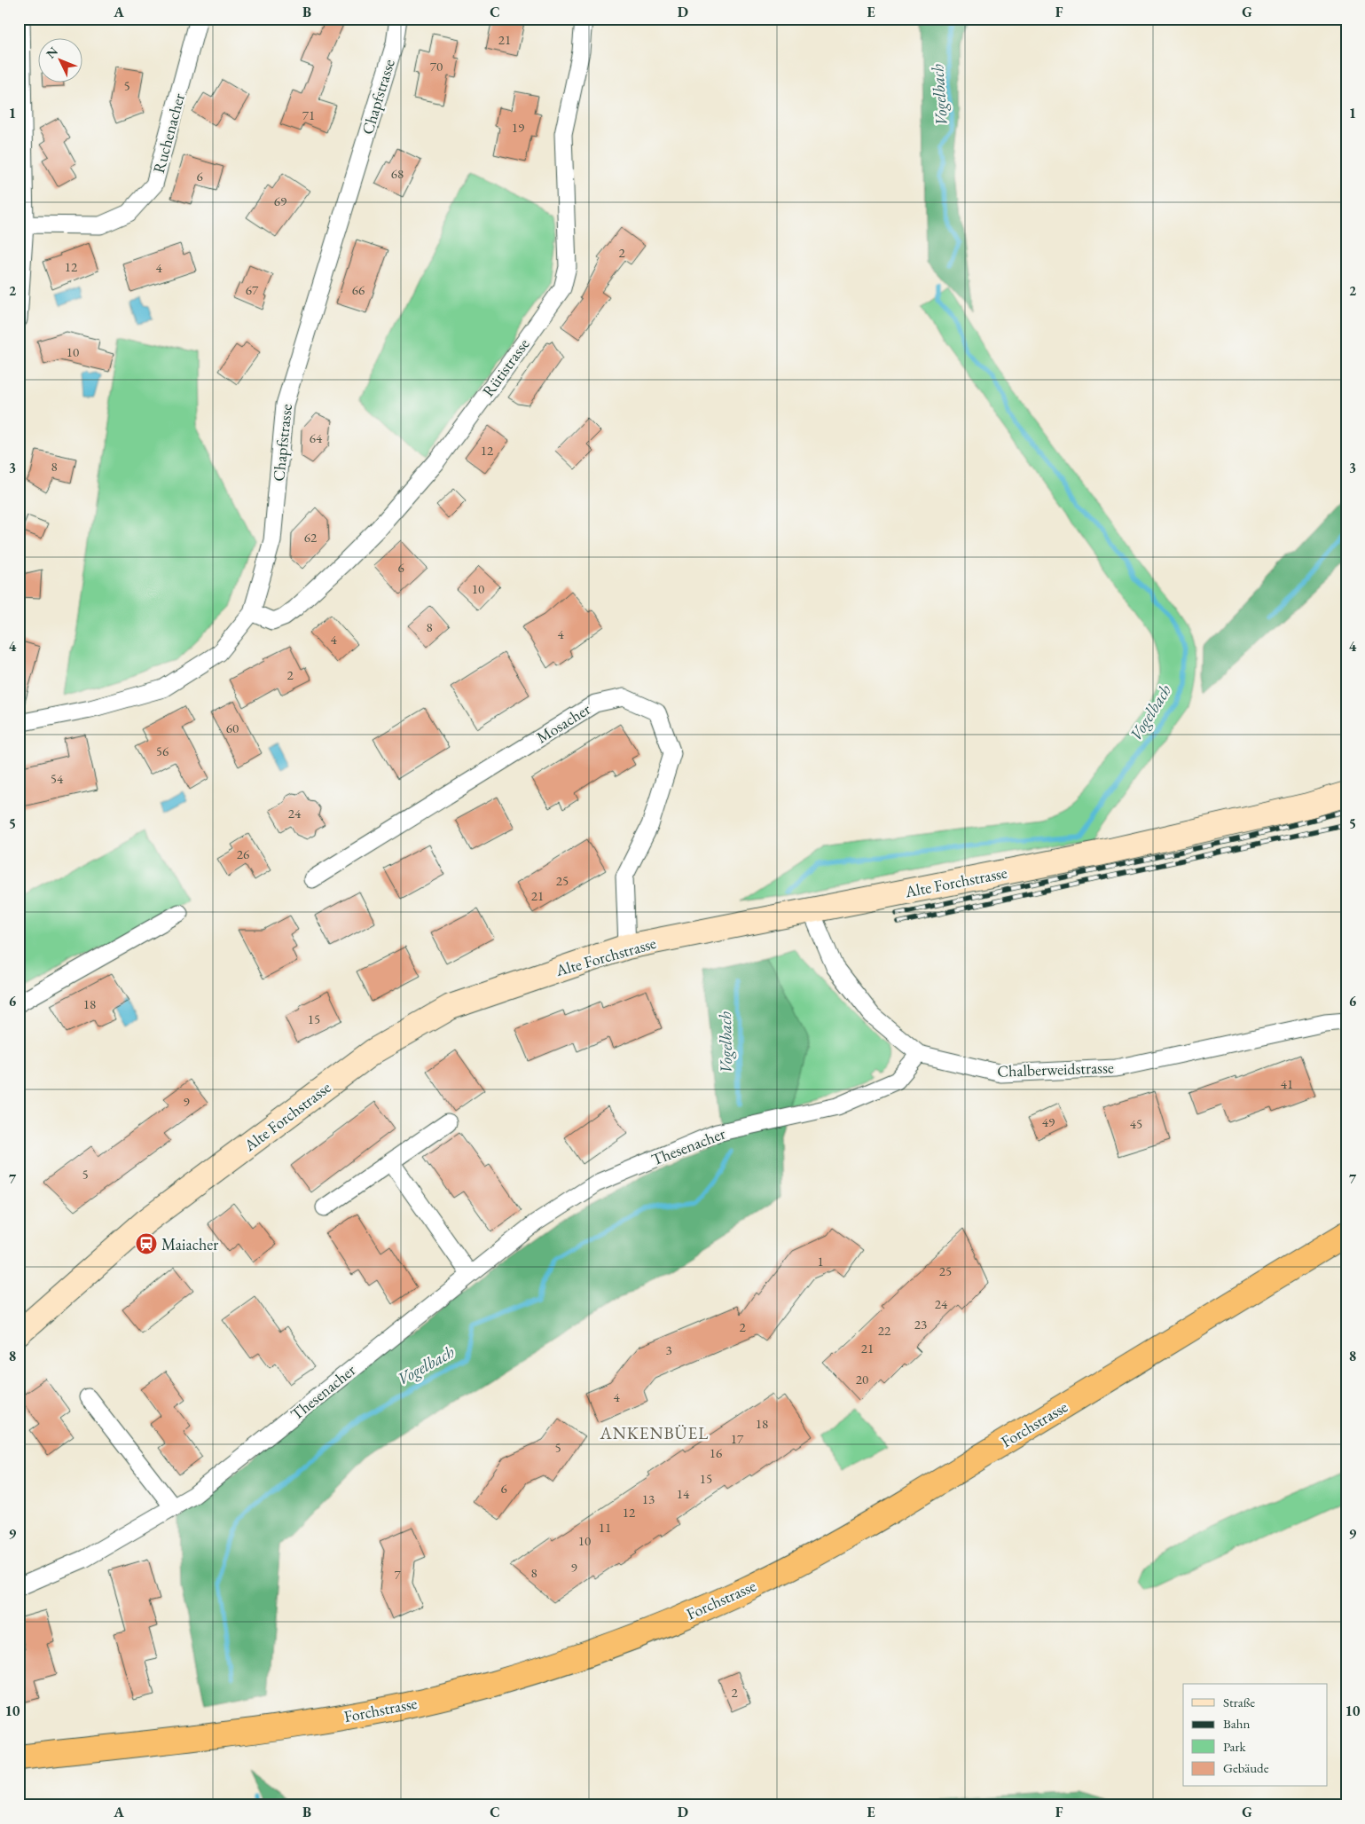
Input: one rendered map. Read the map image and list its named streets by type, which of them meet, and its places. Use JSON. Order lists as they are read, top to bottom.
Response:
{
  "streets": {
    "highway": ["Forchstrasse"],
    "street": [
      "Chapfstrasse",
      "Ruchenacher",
      "Rütistrasse",
      "Mosacher",
      "Alte Forchstrasse",
      "Chalberweidstrasse",
      "Thesenacher"
    ]
  },
  "crossings": [
    ["Chapfstrasse", "Rütistrasse"],
    ["Mosacher", "Alte Forchstrasse"],
    ["Alte Forchstrasse", "Chalberweidstrasse"],
    ["Chalberweidstrasse", "Thesenacher"]
  ],
  "districts": ["ANKENBÜEL"],
  "water": ["Vogelbach"],
  "places": {
    "station": ["Maiacher"]
  },
  "house_numbers": [
    "21",
    "70",
    "5",
    "71",
    "19",
    "68",
    "6",
    "69",
    "2",
    "12",
    "4",
    "67",
    "66",
    "10",
    "64",
    "12",
    "8",
    "62",
    "6",
    "10",
    "8",
    "4",
    "4",
    "2",
    "60",
    "56",
    "54",
    "24",
    "26",
    "25",
    "21",
    "18",
    "15",
    "41",
    "9",
    "49",
    "45",
    "5",
    "1",
    "25",
    "24",
    "23",
    "2",
    "22",
    "21",
    "3",
    "20",
    "4",
    "18",
    "17",
    "5",
    "16",
    "15",
    "6",
    "14",
    "13",
    "12",
    "11",
    "10",
    "9",
    "8",
    "7",
    "2"
  ],
  "legend": [
    "Straße",
    "Bahn",
    "Park",
    "Gebäude"
  ],
  "north": "top left",
  "grid": {
    "columns": [
      "A",
      "B",
      "C",
      "D",
      "E",
      "F",
      "G"
    ],
    "rows": [
      "1",
      "2",
      "3",
      "4",
      "5",
      "6",
      "7",
      "8",
      "9",
      "10"
    ]
  }
}
